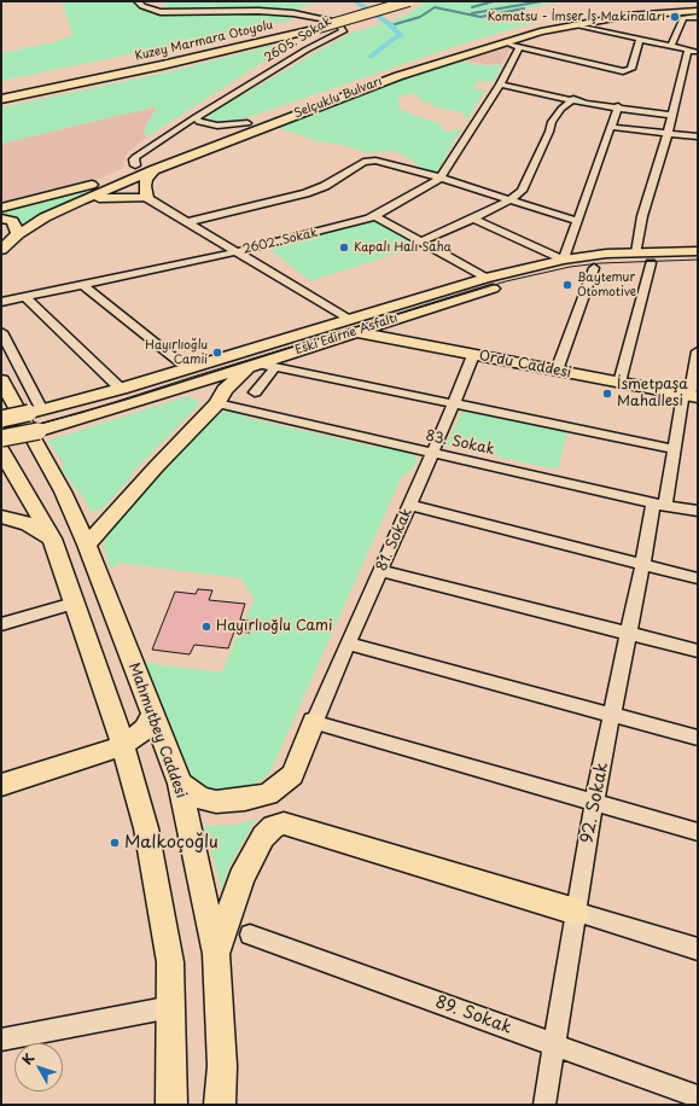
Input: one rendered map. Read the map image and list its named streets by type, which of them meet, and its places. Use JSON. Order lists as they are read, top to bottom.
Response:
{
  "streets": {
    "highway": ["Kuzey Marmara Otoyolu"],
    "main road": [
      "Selçuklu Bulvarı",
      "Eski Edirne Asfaltı",
      "Ordu Caddesi",
      "Mahmutbey Caddesi"
    ],
    "street": [
      "2605. Sokak",
      "2602. Sokak",
      "83. Sokak",
      "81. Sokak",
      "92. Sokak",
      "89. Sokak"
    ]
  },
  "crossings": [
    ["Eski Edirne Asfaltı", "Ordu Caddesi"],
    ["Ordu Caddesi", "81. Sokak"],
    ["Ordu Caddesi", "92. Sokak"],
    ["83. Sokak", "81. Sokak"],
    ["83. Sokak", "92. Sokak"],
    ["92. Sokak", "89. Sokak"]
  ],
  "places": [
    "Komatsu - İmser İş Makinaları",
    "Kapalı Halı Saha",
    "Baytemur Otomotive",
    "Hayırlıoğlu Camii",
    "İsmetpaşa Mahallesi",
    "Hayırlıoğlu Cami",
    "Malkoçoğlu"
  ],
  "north": "top left"
}
